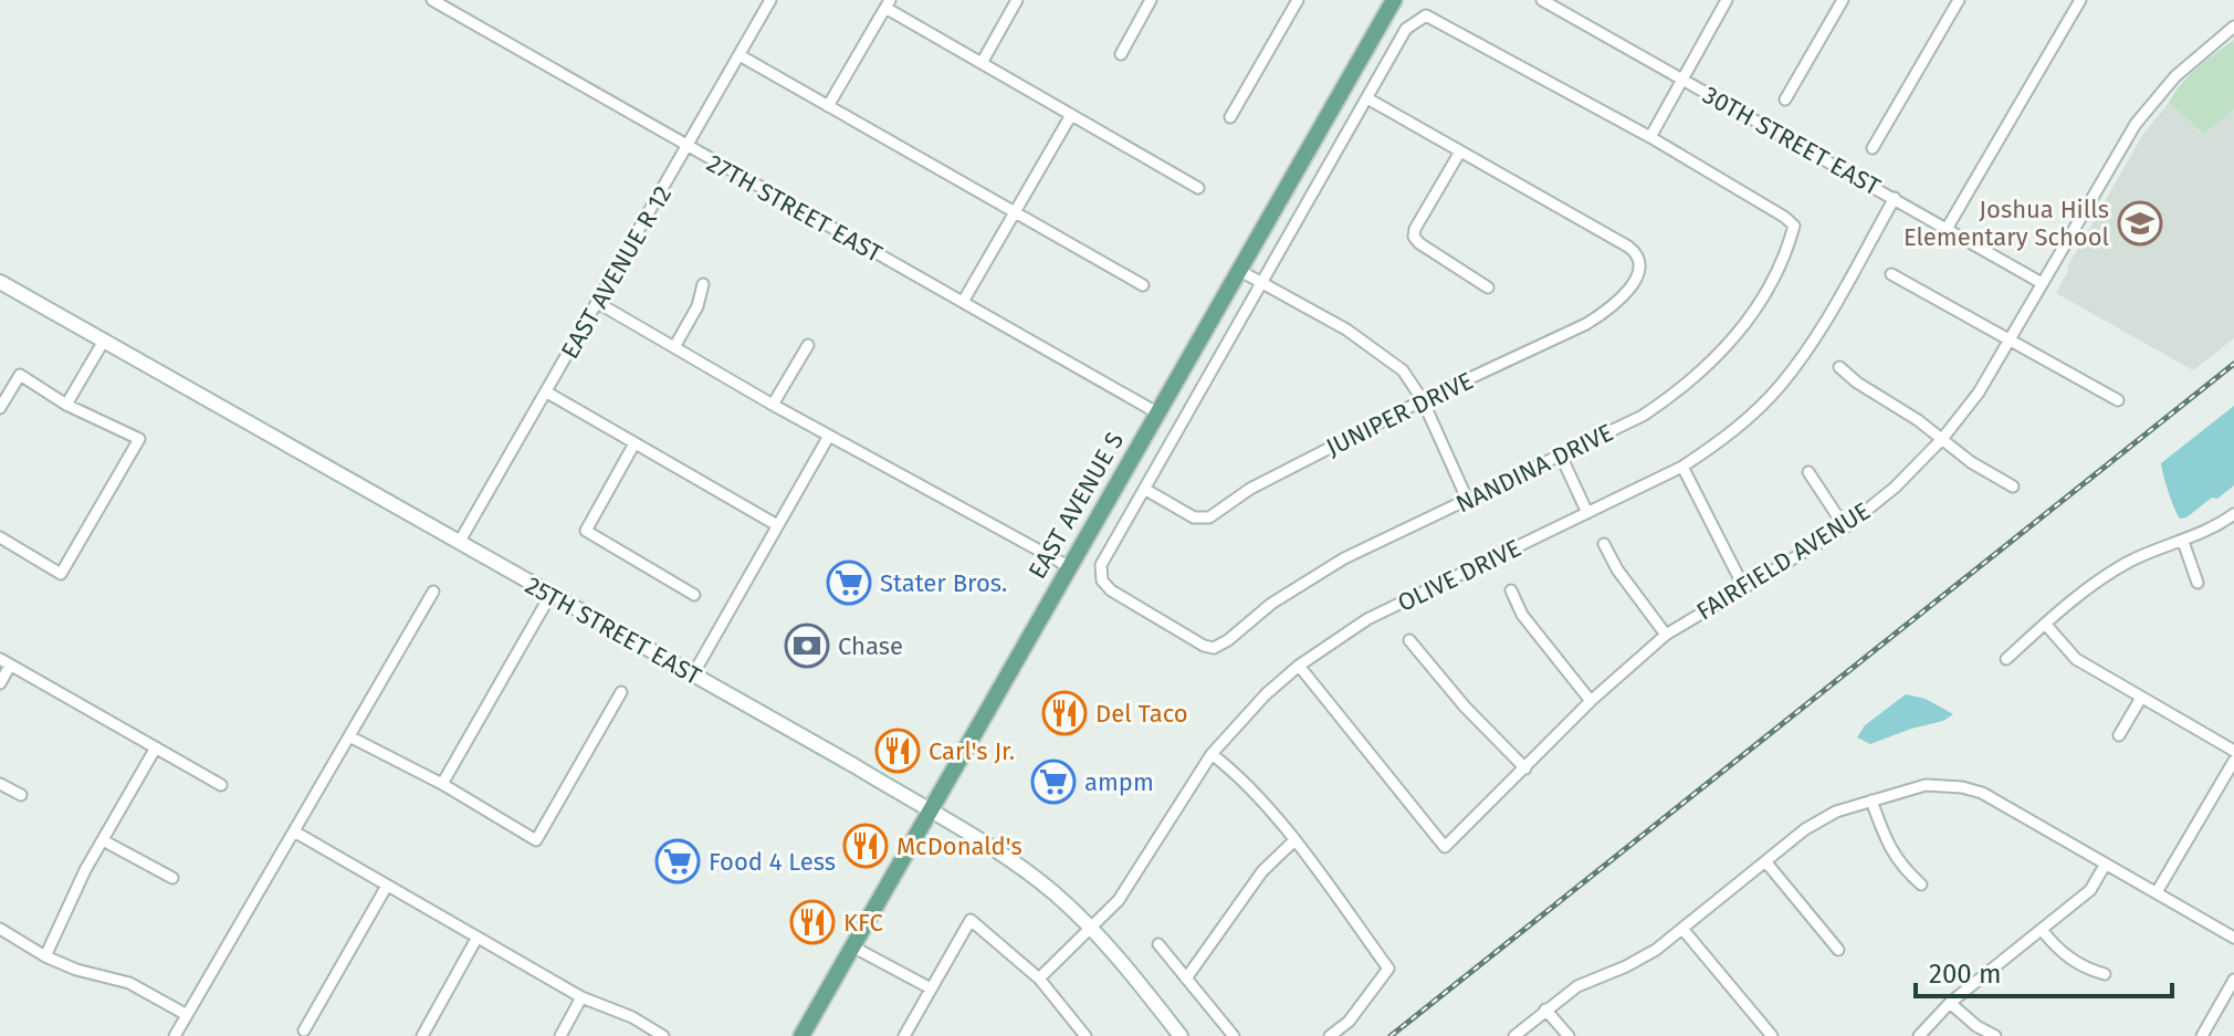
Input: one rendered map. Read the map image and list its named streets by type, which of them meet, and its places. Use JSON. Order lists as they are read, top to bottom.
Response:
{
  "streets": {
    "main road": ["EAST AVENUE S", "25TH STREET EAST"],
    "street": [
      "30TH STREET EAST",
      "27TH STREET EAST",
      "EAST AVENUE R 12",
      "JUNIPER DRIVE",
      "NANDINA DRIVE",
      "FAIRFIELD AVENUE",
      "OLIVE DRIVE"
    ]
  },
  "crossings": [
    ["30TH STREET EAST", "FAIRFIELD AVENUE"],
    ["30TH STREET EAST", "OLIVE DRIVE"],
    ["27TH STREET EAST", "EAST AVENUE R 12"],
    ["27TH STREET EAST", "EAST AVENUE S"],
    ["EAST AVENUE R 12", "25TH STREET EAST"],
    ["JUNIPER DRIVE", "EAST AVENUE S"],
    ["NANDINA DRIVE", "EAST AVENUE S"],
    ["EAST AVENUE S", "25TH STREET EAST"],
    ["FAIRFIELD AVENUE", "OLIVE DRIVE"],
    ["OLIVE DRIVE", "25TH STREET EAST"]
  ],
  "places": {
    "school or university": ["Joshua Hills Elementary School"],
    "supermarket": ["Stater Bros.", "ampm", "Food 4 Less"],
    "bank": ["Chase"],
    "restaurant": [
      "Del Taco",
      "Carl's Jr.",
      "McDonald's",
      "KFC"
    ]
  },
  "scale_bar": "200 m"
}
